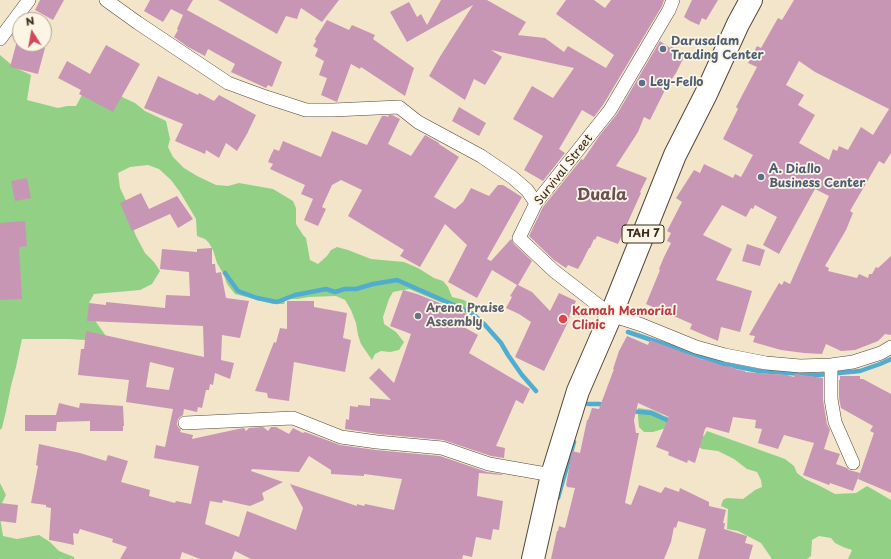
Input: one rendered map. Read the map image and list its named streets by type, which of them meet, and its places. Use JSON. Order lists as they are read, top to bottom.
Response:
{
  "streets": {
    "highway": ["TAH 7"],
    "street": ["Survival Street"]
  },
  "crossings": [
    ["Survival Street", "TAH 7"]
  ],
  "districts": ["Duala"],
  "places": [
    "Darusalam Trading Center",
    "Ley-Fello",
    "A. Diallo Business Center",
    "Arena Praise Assembly",
    "Kamah Memorial Clinic"
  ],
  "north": "top"
}
